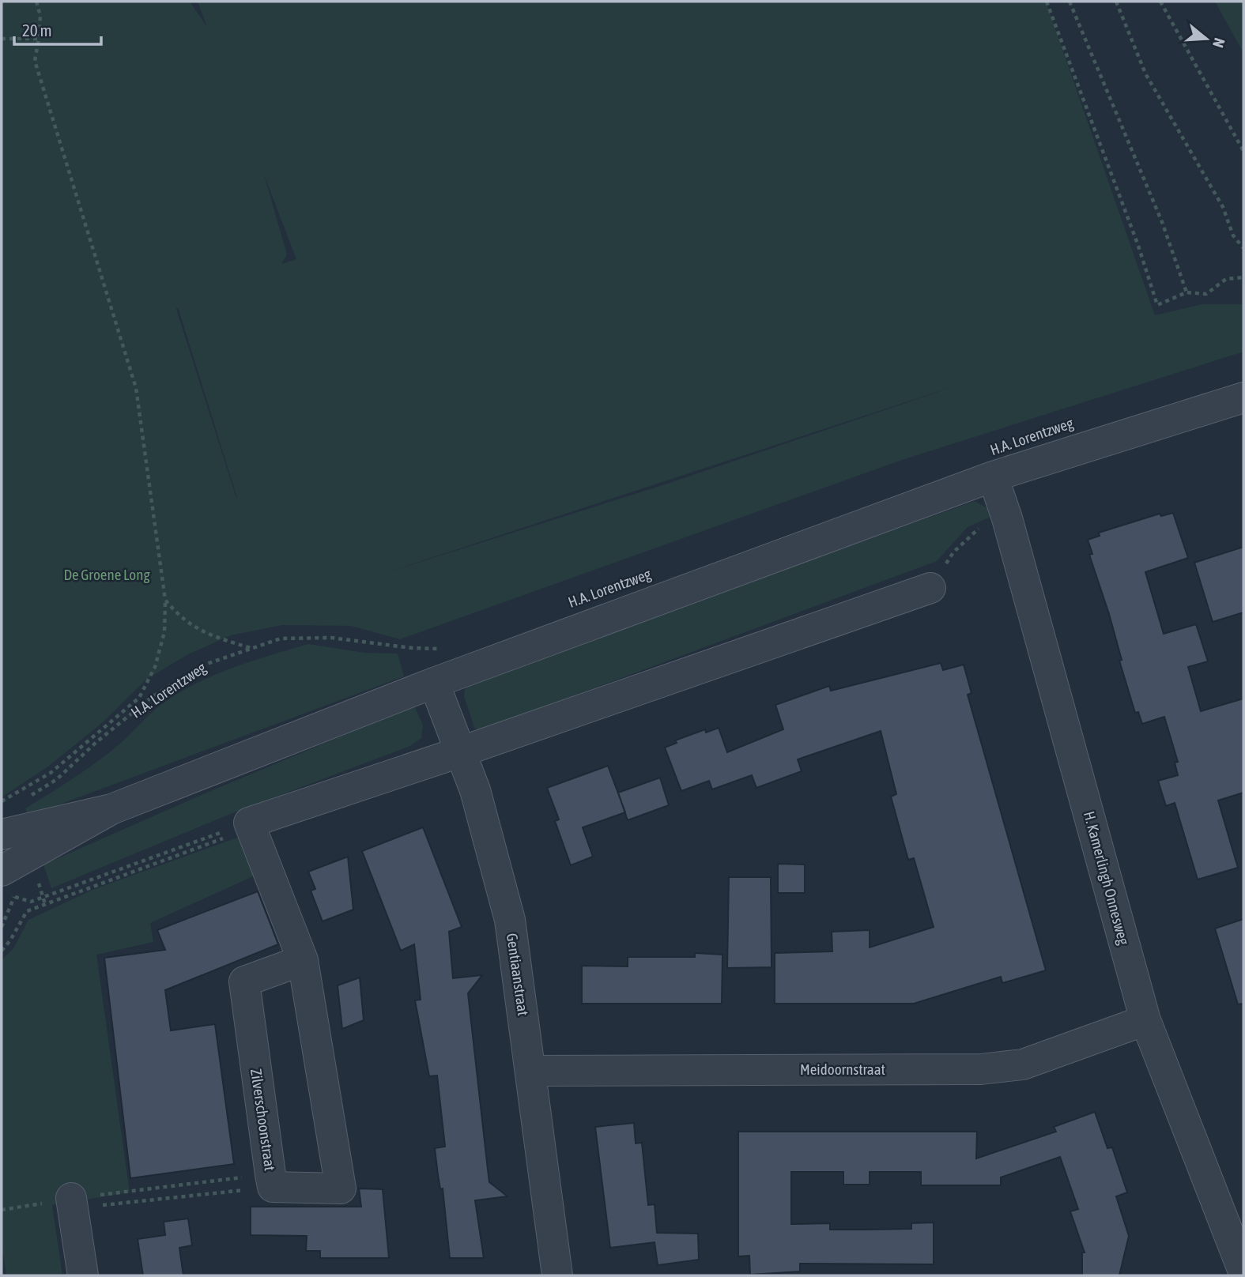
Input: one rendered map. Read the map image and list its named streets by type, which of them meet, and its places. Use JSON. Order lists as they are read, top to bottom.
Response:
{
  "streets": {
    "street": [
      "H.A. Lorentzweg",
      "H. Kamerlingh Onnesweg",
      "Gentiaanstraat",
      "Meidoornstraat",
      "Zilverschoonstraat"
    ]
  },
  "crossings": [
    ["H.A. Lorentzweg", "H. Kamerlingh Onnesweg"],
    ["H.A. Lorentzweg", "Gentiaanstraat"],
    ["H. Kamerlingh Onnesweg", "Meidoornstraat"],
    ["Gentiaanstraat", "Meidoornstraat"]
  ],
  "parks": ["De Groene Long"],
  "scale_bar": "20 m",
  "north": "right"
}
